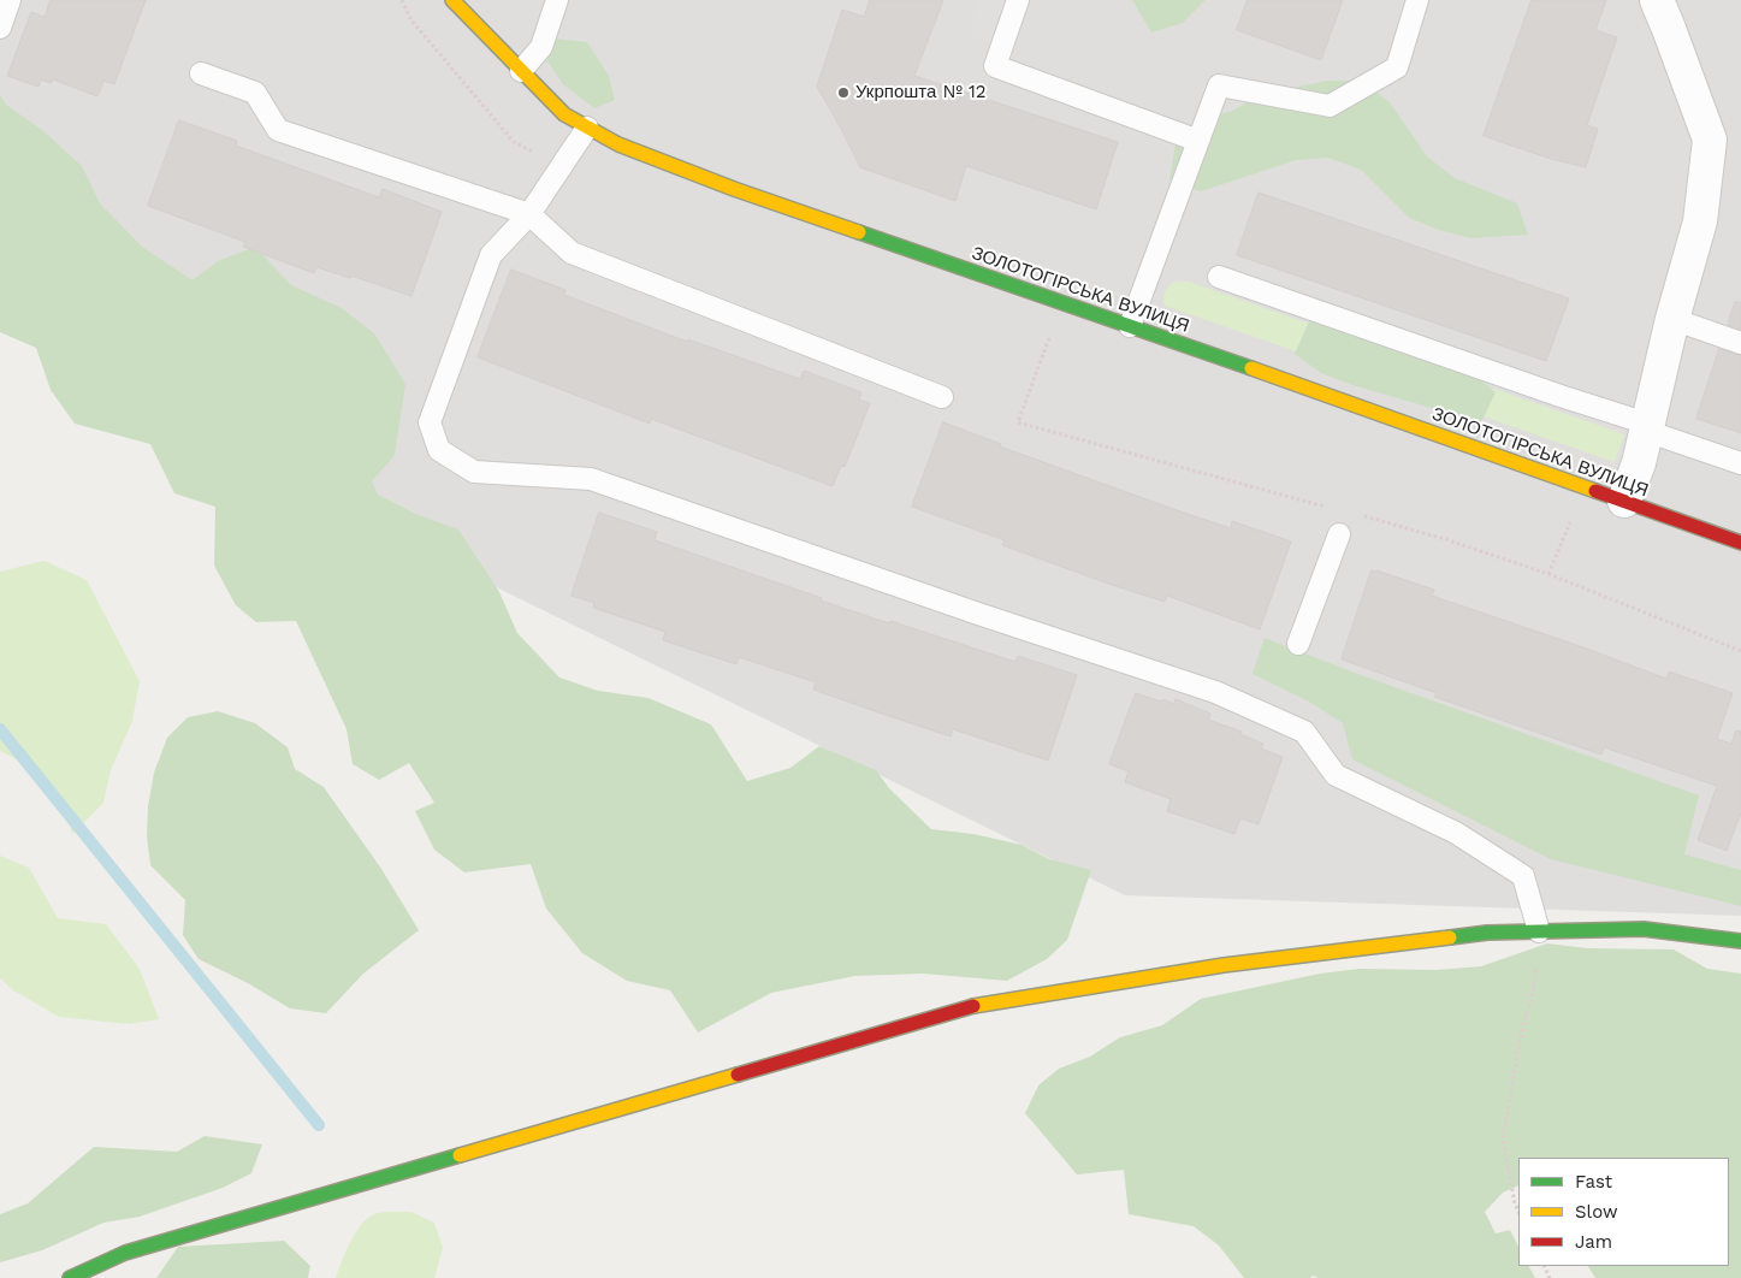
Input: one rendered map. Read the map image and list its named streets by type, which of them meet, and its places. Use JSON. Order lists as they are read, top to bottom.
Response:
{
  "streets": {
    "street": ["ЗОЛОТОГІРСЬКА ВУЛИЦЯ"]
  },
  "places": ["Укрпошта № 12"],
  "legend": ["Fast", "Slow", "Jam"]
}
